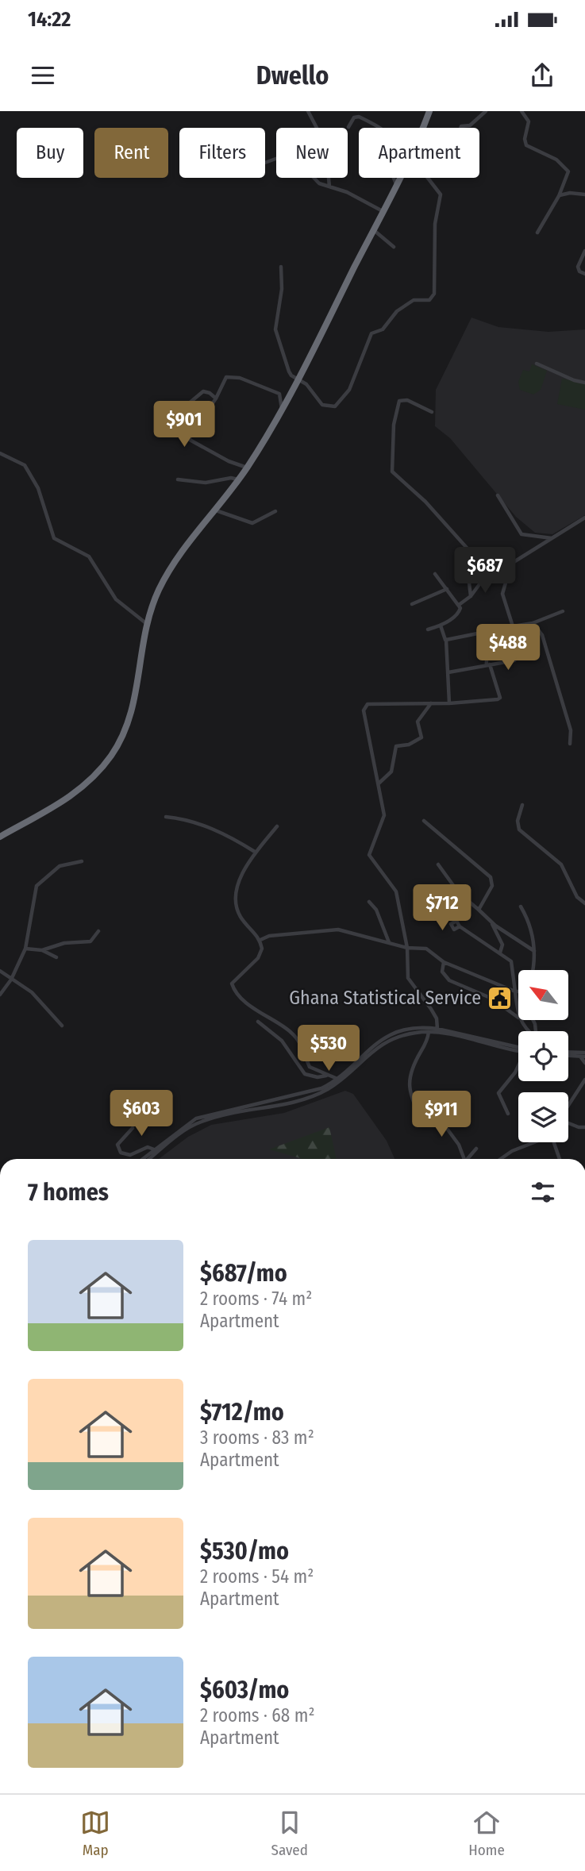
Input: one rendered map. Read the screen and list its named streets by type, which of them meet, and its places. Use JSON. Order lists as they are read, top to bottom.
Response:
{
  "places": {
    "public building": ["Ghana Statistical Service"]
  },
  "north": "top left",
  "page": {
    "status": "14:22",
    "header": "Dwello",
    "chip": [
      "Buy",
      "Rent",
      "Filters",
      "New",
      "Apartment"
    ],
    "price": [
      "$901",
      "$687",
      "$488",
      "$712",
      "$530",
      "$603",
      "$911"
    ],
    "heading": "7 homes",
    "list": [
      {
        "name": "$687/mo",
        "note": "2 rooms · 74 m² · Apartment"
      },
      {
        "name": "$712/mo",
        "note": "3 rooms · 83 m² · Apartment"
      },
      {
        "name": "$530/mo",
        "note": "2 rooms · 54 m² · Apartment"
      },
      {
        "name": "$603/mo",
        "note": "2 rooms · 68 m² · Apartment"
      }
    ],
    "tabs": ["Map", "Saved", "Home"]
  }
}
